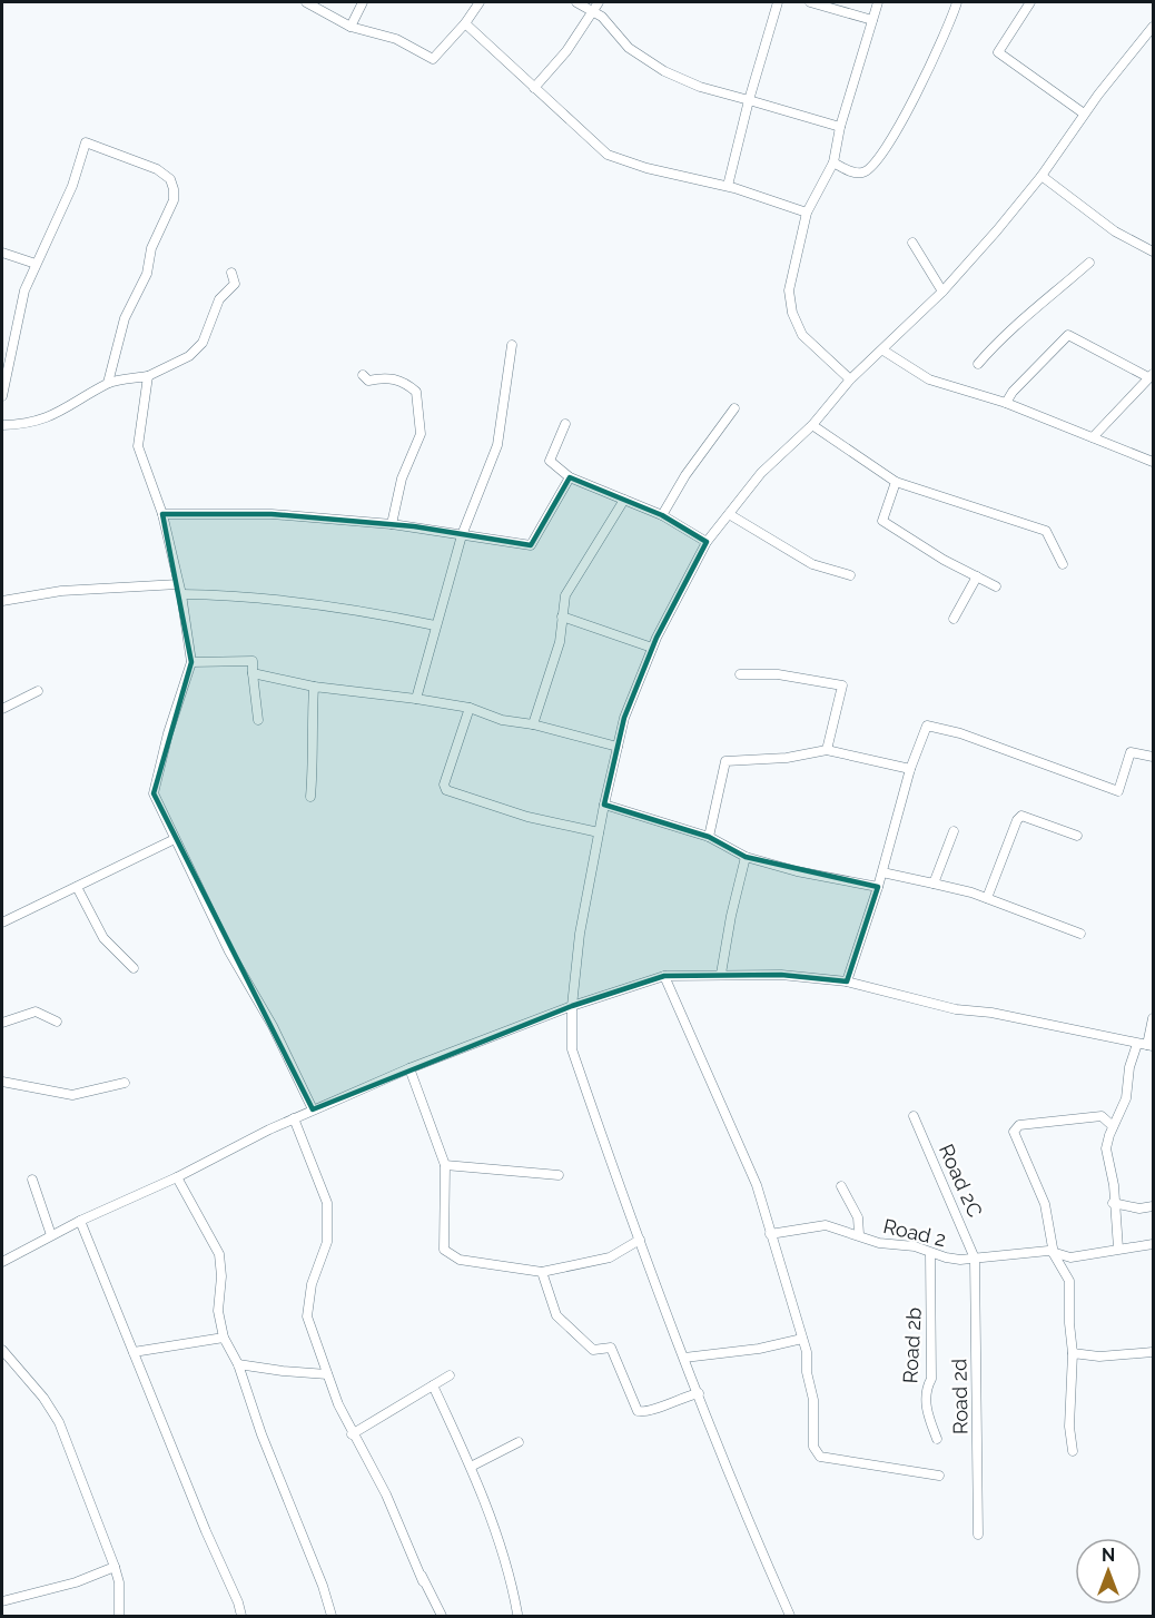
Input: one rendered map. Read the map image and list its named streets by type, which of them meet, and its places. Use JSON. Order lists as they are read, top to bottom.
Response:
{
  "streets": {
    "street": [
      "Road 2C",
      "Road 2",
      "Road 2b",
      "Road 2d"
    ]
  },
  "crossings": [
    ["Road 2C", "Road 2"],
    ["Road 2C", "Road 2d"],
    ["Road 2", "Road 2b"],
    ["Road 2", "Road 2d"]
  ],
  "north": "top"
}
